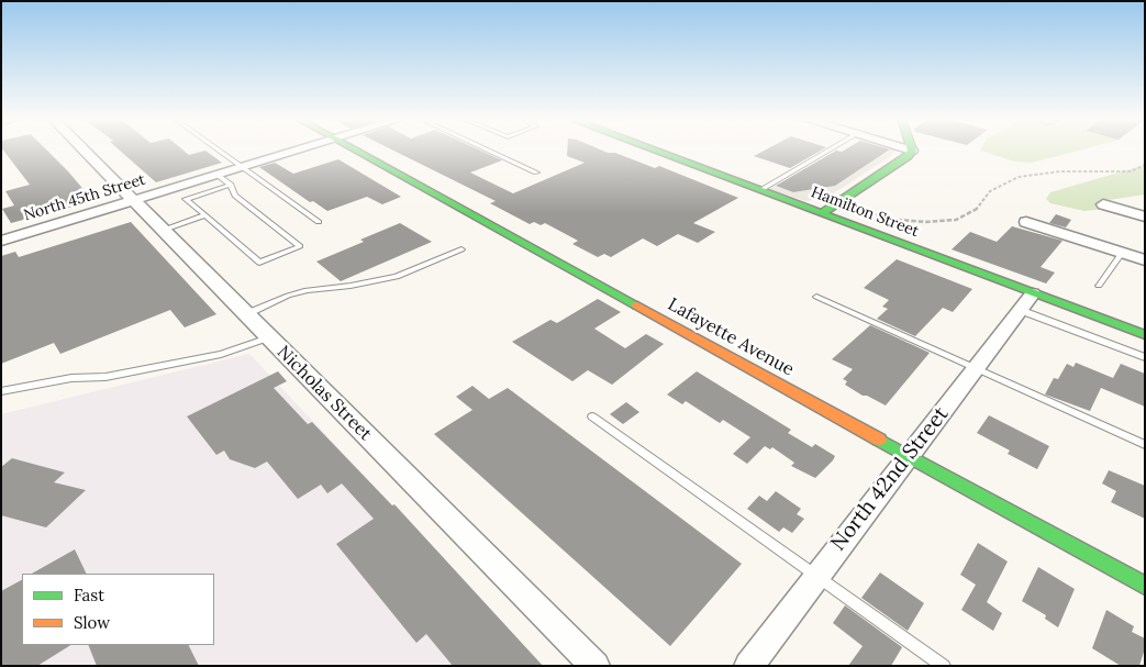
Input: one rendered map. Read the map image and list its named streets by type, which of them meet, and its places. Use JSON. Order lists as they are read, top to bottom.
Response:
{
  "streets": {
    "street": [
      "North 45th Street",
      "Hamilton Street",
      "Lafayette Avenue",
      "Nicholas Street",
      "North 42nd Street"
    ]
  },
  "crossings": [
    ["North 45th Street", "Nicholas Street"],
    ["Hamilton Street", "North 42nd Street"],
    ["Lafayette Avenue", "North 42nd Street"]
  ],
  "legend": ["Fast", "Slow"]
}
